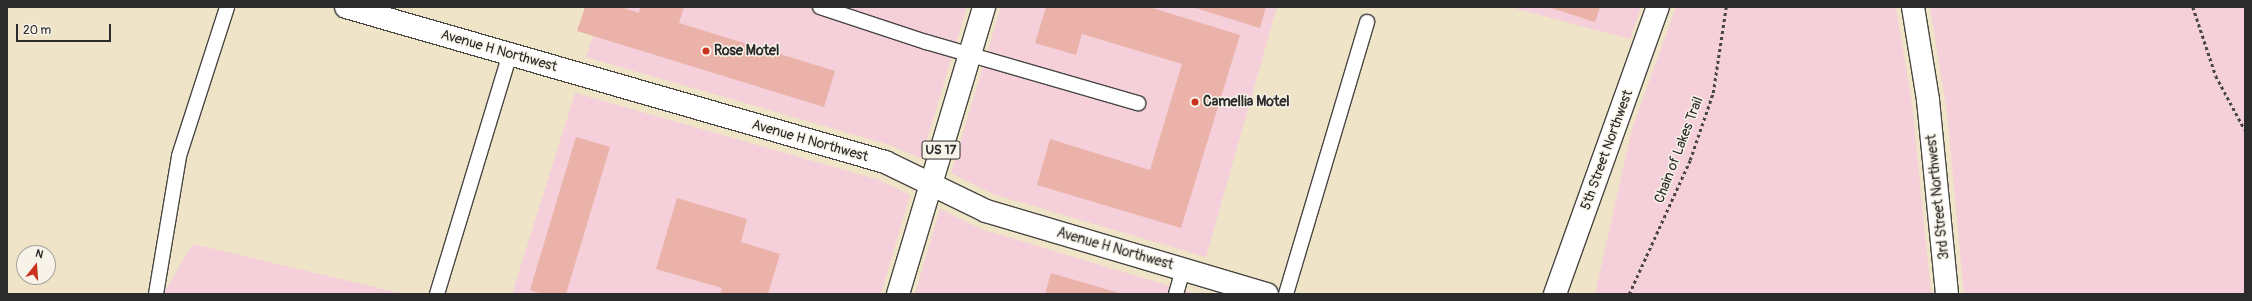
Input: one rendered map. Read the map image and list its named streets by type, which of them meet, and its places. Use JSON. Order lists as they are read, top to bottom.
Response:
{
  "streets": {
    "main road": [
      "Avenue H Northwest",
      "US 17",
      "5th Street Northwest",
      "3rd Street Northwest"
    ],
    "path": ["Chain of Lakes Trail"]
  },
  "crossings": [
    ["Avenue H Northwest", "US 17"]
  ],
  "places": ["Rose Motel", "Camellia Motel"],
  "scale_bar": "20 m",
  "north": "top"
}
